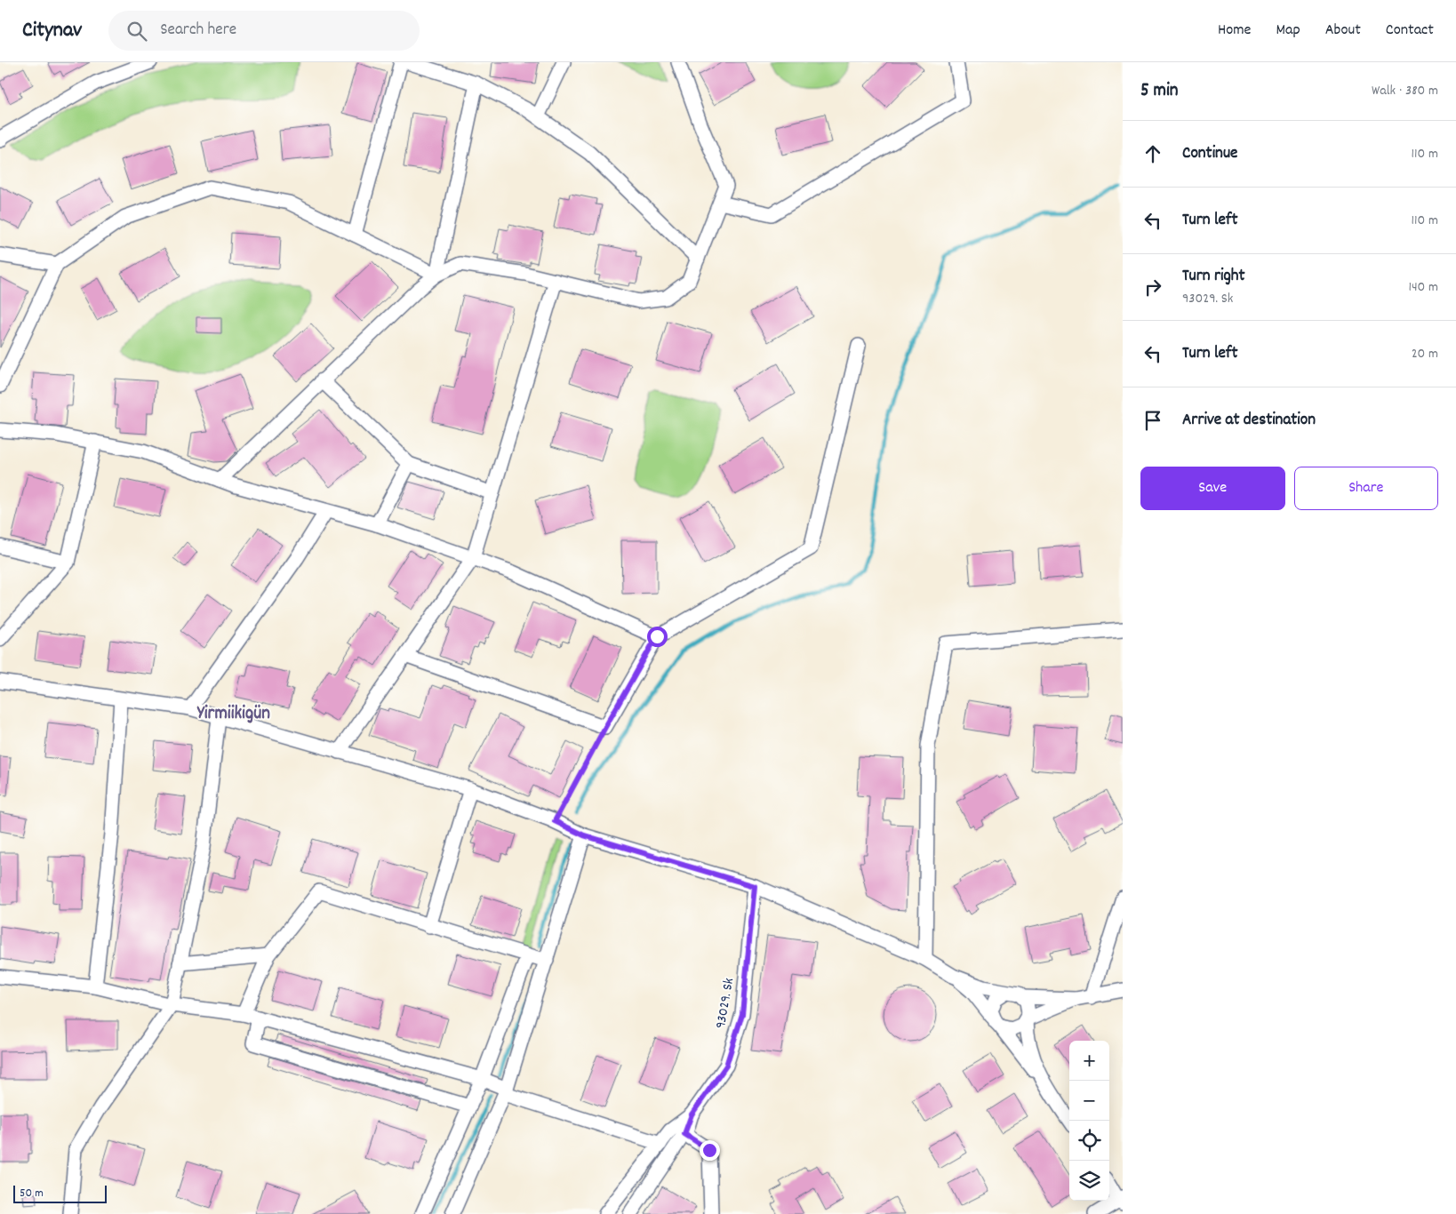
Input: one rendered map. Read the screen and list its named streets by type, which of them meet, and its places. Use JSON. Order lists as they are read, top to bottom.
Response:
{
  "streets": {
    "street": ["93029. Sk"]
  },
  "districts": ["Yirmiikigün"],
  "scale_bar": "50 m",
  "page": {
    "header": "Citynav",
    "search": "Search here",
    "nav": [
      "Home",
      "Map",
      "About",
      "Contact"
    ],
    "heading": ["5 min", "Walk · 380 m"],
    "list": [
      ["Continue", "110 m"],
      ["Turn left", "110 m"],
      ["Turn right", "93029. Sk", "140 m"],
      ["Turn left", "20 m"],
      "Arrive at destination"
    ],
    "buttons": ["Save", "Share"],
    "map_buttons": ["+", "−"],
    "scale": "50 m"
  }
}
